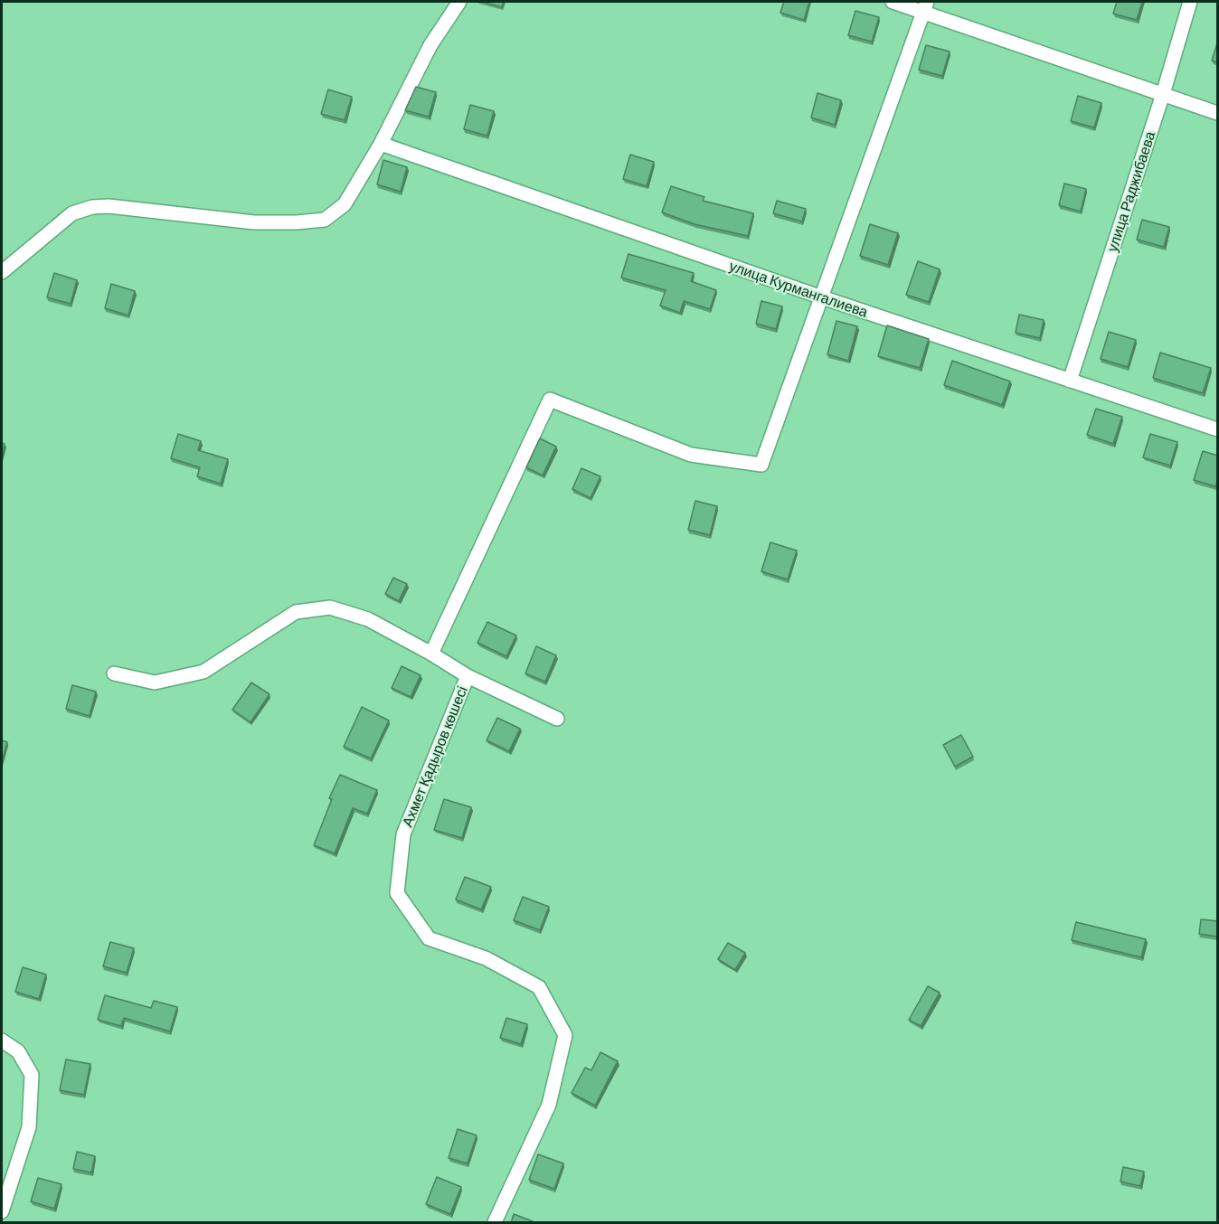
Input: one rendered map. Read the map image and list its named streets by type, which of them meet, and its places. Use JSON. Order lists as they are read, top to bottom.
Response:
{
  "streets": {
    "street": ["улица Раджибаева", "улица Курмангалиева", "Ахмет Қадыров көшесі"]
  },
  "crossings": [
    ["улица Раджибаева", "улица Курмангалиева"]
  ]
}
